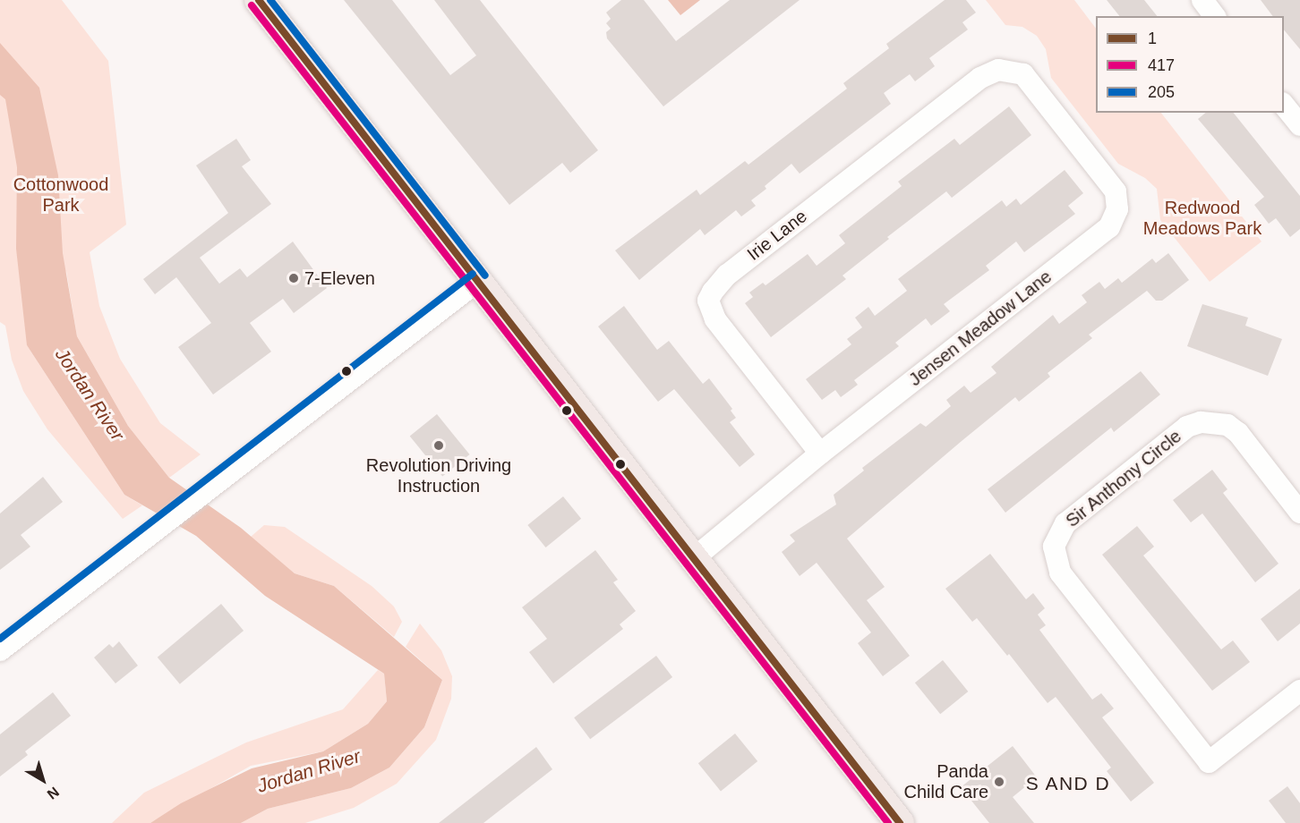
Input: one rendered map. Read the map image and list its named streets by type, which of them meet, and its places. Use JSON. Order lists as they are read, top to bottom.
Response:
{
  "streets": {
    "street": ["Irie Lane", "Jensen Meadow Lane", "Sir Anthony Circle"]
  },
  "crossings": [
    ["Irie Lane", "Jensen Meadow Lane"]
  ],
  "districts": ["S AND D"],
  "water": ["Jordan River"],
  "parks": ["Cottonwood Park", "Redwood Meadows Park"],
  "places": ["7-Eleven", "Revolution Driving Instruction", "Panda Child Care"],
  "lines": ["transit line 1", "transit line 205", "transit line 417"],
  "legend": ["1", "417", "205"],
  "north": "bottom right"
}
